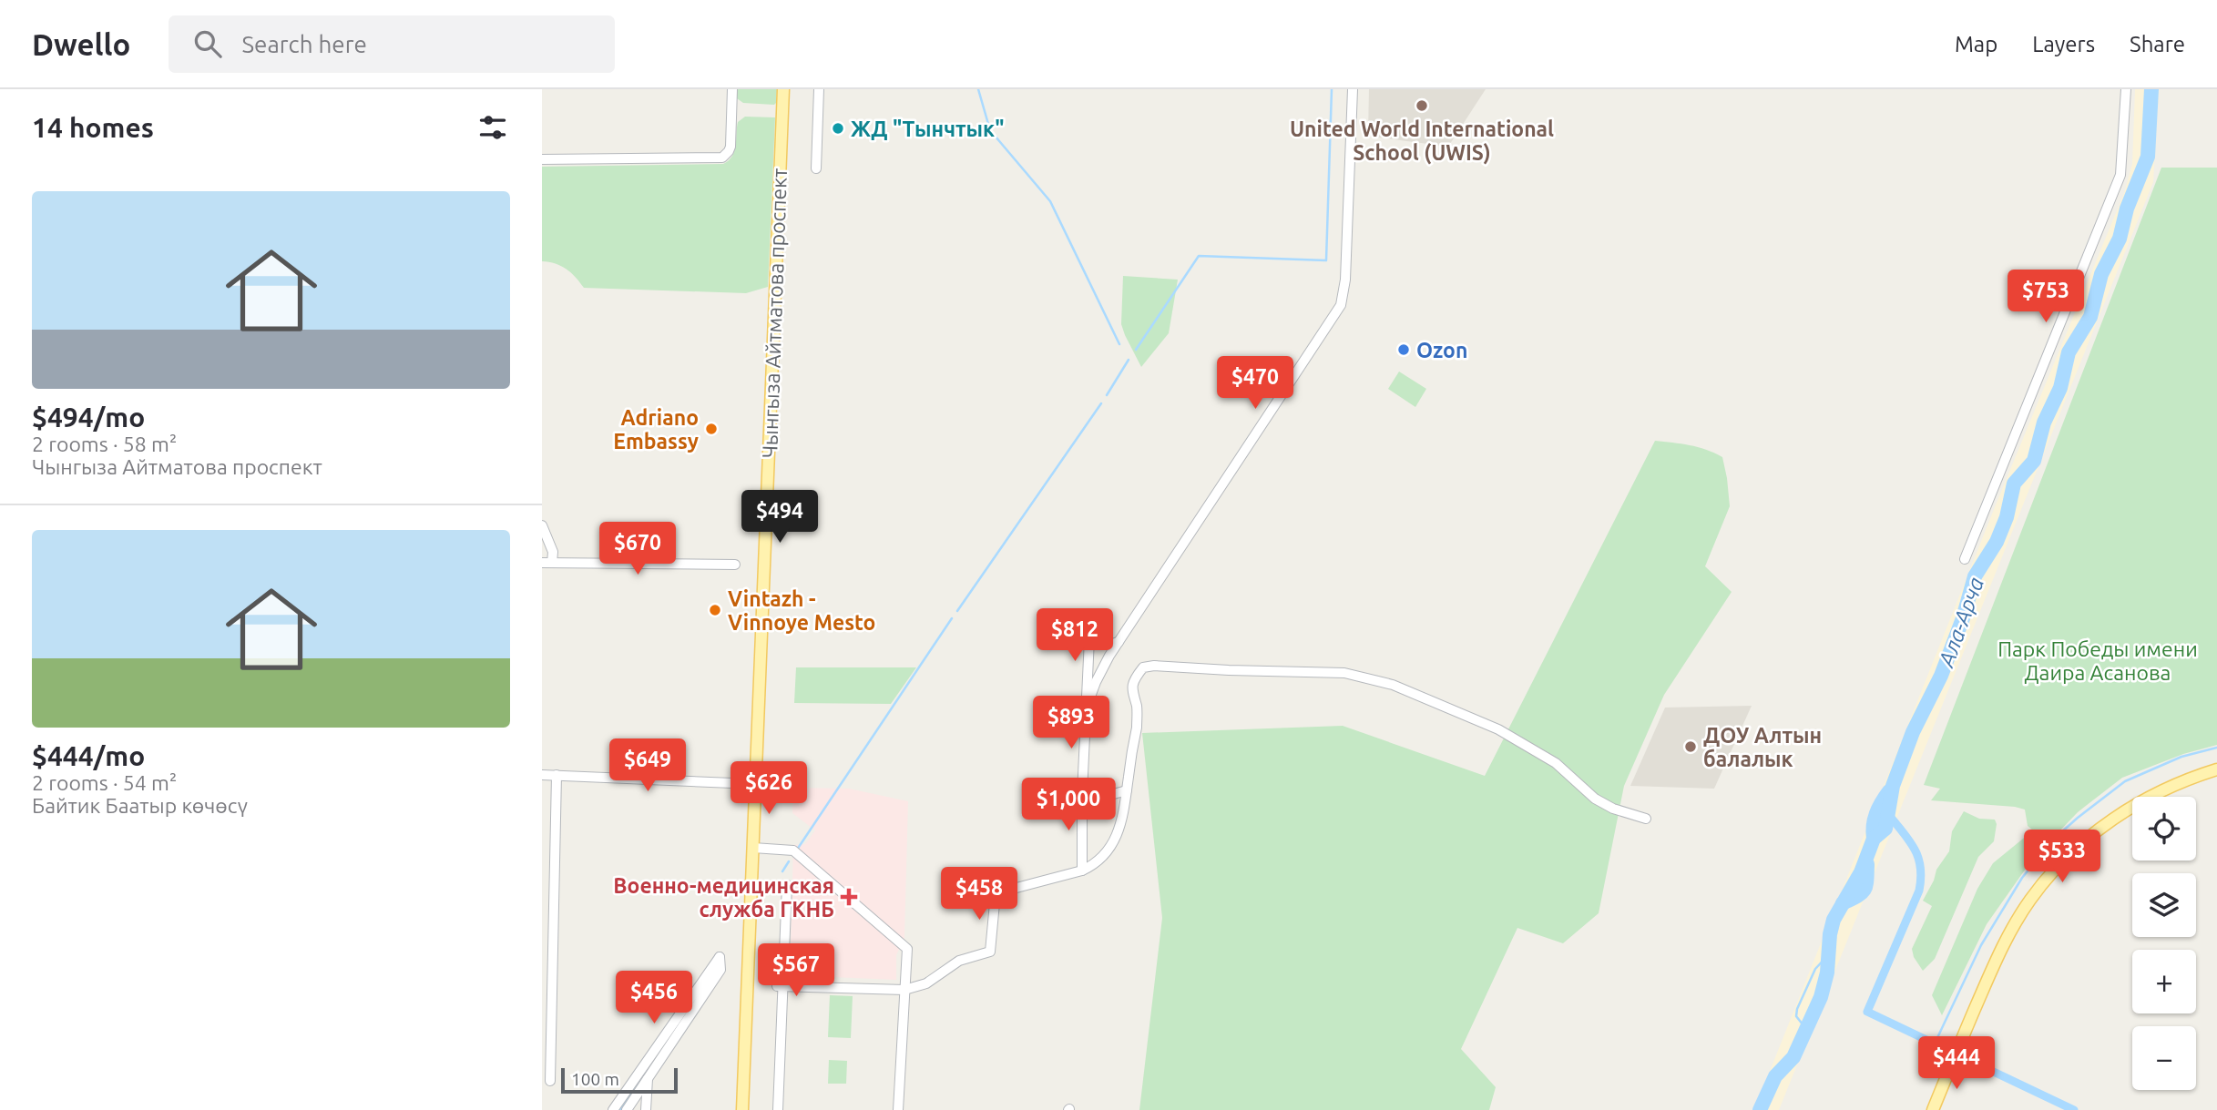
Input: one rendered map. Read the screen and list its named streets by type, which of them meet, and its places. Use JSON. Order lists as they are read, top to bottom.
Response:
{
  "streets": {
    "main road": ["Чынгыза Айтматова проспект"]
  },
  "water": ["Ала-Арча"],
  "parks": ["Парк Победы имени Даира Асанова"],
  "places": {
    "other": [
      "United World International School (UWIS)",
      "ЖД \"Тынчтык\"",
      "Ozon",
      "Adriano Embassy",
      "Vintazh - Vinnoye Mesto",
      "ДОУ Алтын балалык"
    ],
    "health": ["Военно-медицинская служба ГКНБ"]
  },
  "scale_bar": "100 m",
  "page": {
    "header": "Dwello",
    "search": "Search here",
    "nav": ["Map", "Layers", "Share"],
    "heading": "14 homes",
    "list": [
      {
        "name": "$494/mo",
        "note": "2 rooms · 58 m² · Чынгыза Айтматова проспект"
      },
      {
        "name": "$444/mo",
        "note": "2 rooms · 54 m² · Байтик Баатыр көчөсү"
      }
    ],
    "price": [
      "$753",
      "$470",
      "$494",
      "$670",
      "$812",
      "$893",
      "$649",
      "$626",
      "$1,000",
      "$533",
      "$458",
      "$567",
      "$456",
      "$444"
    ],
    "map_buttons": ["+", "−"],
    "scale": "100 m"
  }
}
